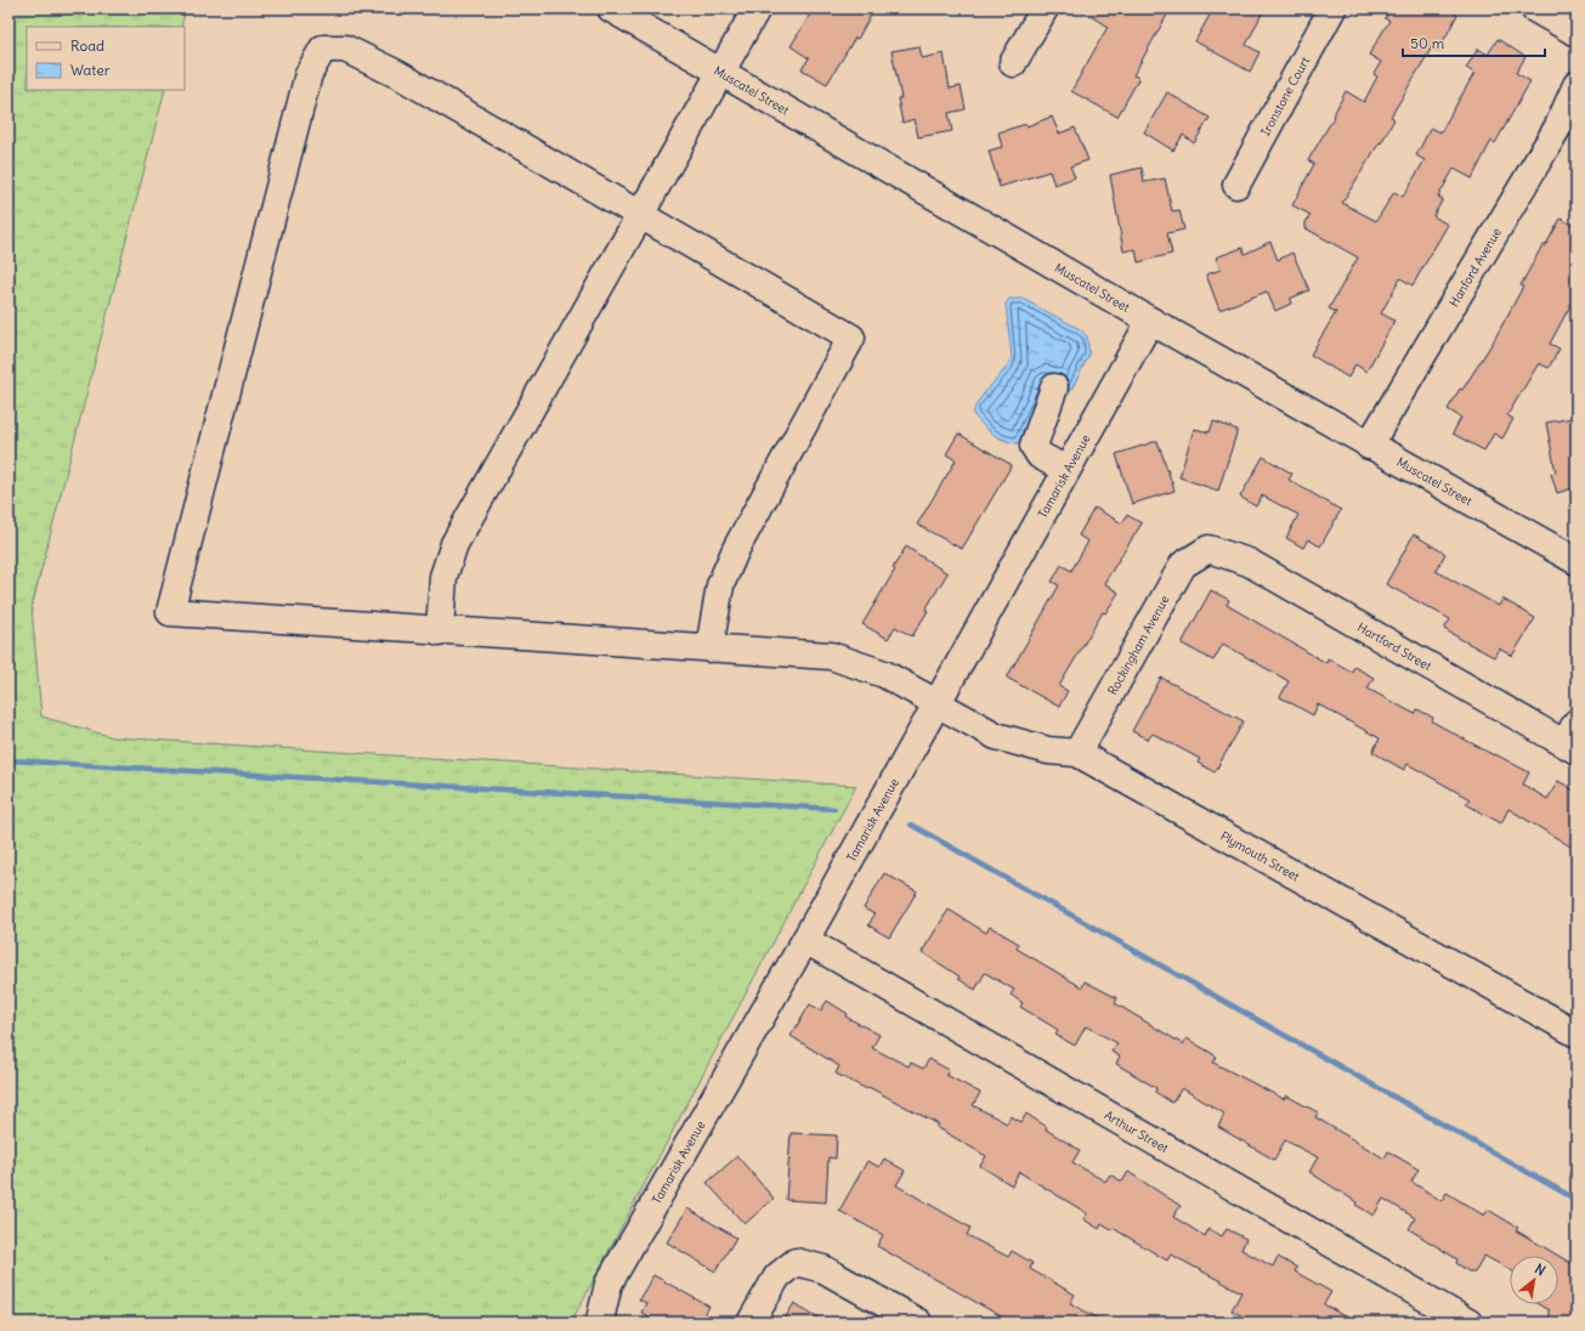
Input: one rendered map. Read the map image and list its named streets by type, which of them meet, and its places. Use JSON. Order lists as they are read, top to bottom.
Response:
{
  "streets": {
    "street": [
      "Muscatel Street",
      "Ironstone Court",
      "Hanford Avenue",
      "Tamarisk Avenue",
      "Rockingham Avenue",
      "Hartford Street",
      "Plymouth Street",
      "Arthur Street"
    ]
  },
  "crossings": [
    ["Muscatel Street", "Hanford Avenue"],
    ["Muscatel Street", "Tamarisk Avenue"],
    ["Tamarisk Avenue", "Plymouth Street"],
    ["Tamarisk Avenue", "Arthur Street"],
    ["Rockingham Avenue", "Hartford Street"],
    ["Rockingham Avenue", "Plymouth Street"]
  ],
  "legend": ["Road", "Water"],
  "scale_bar": "50 m",
  "north": "top right"
}
